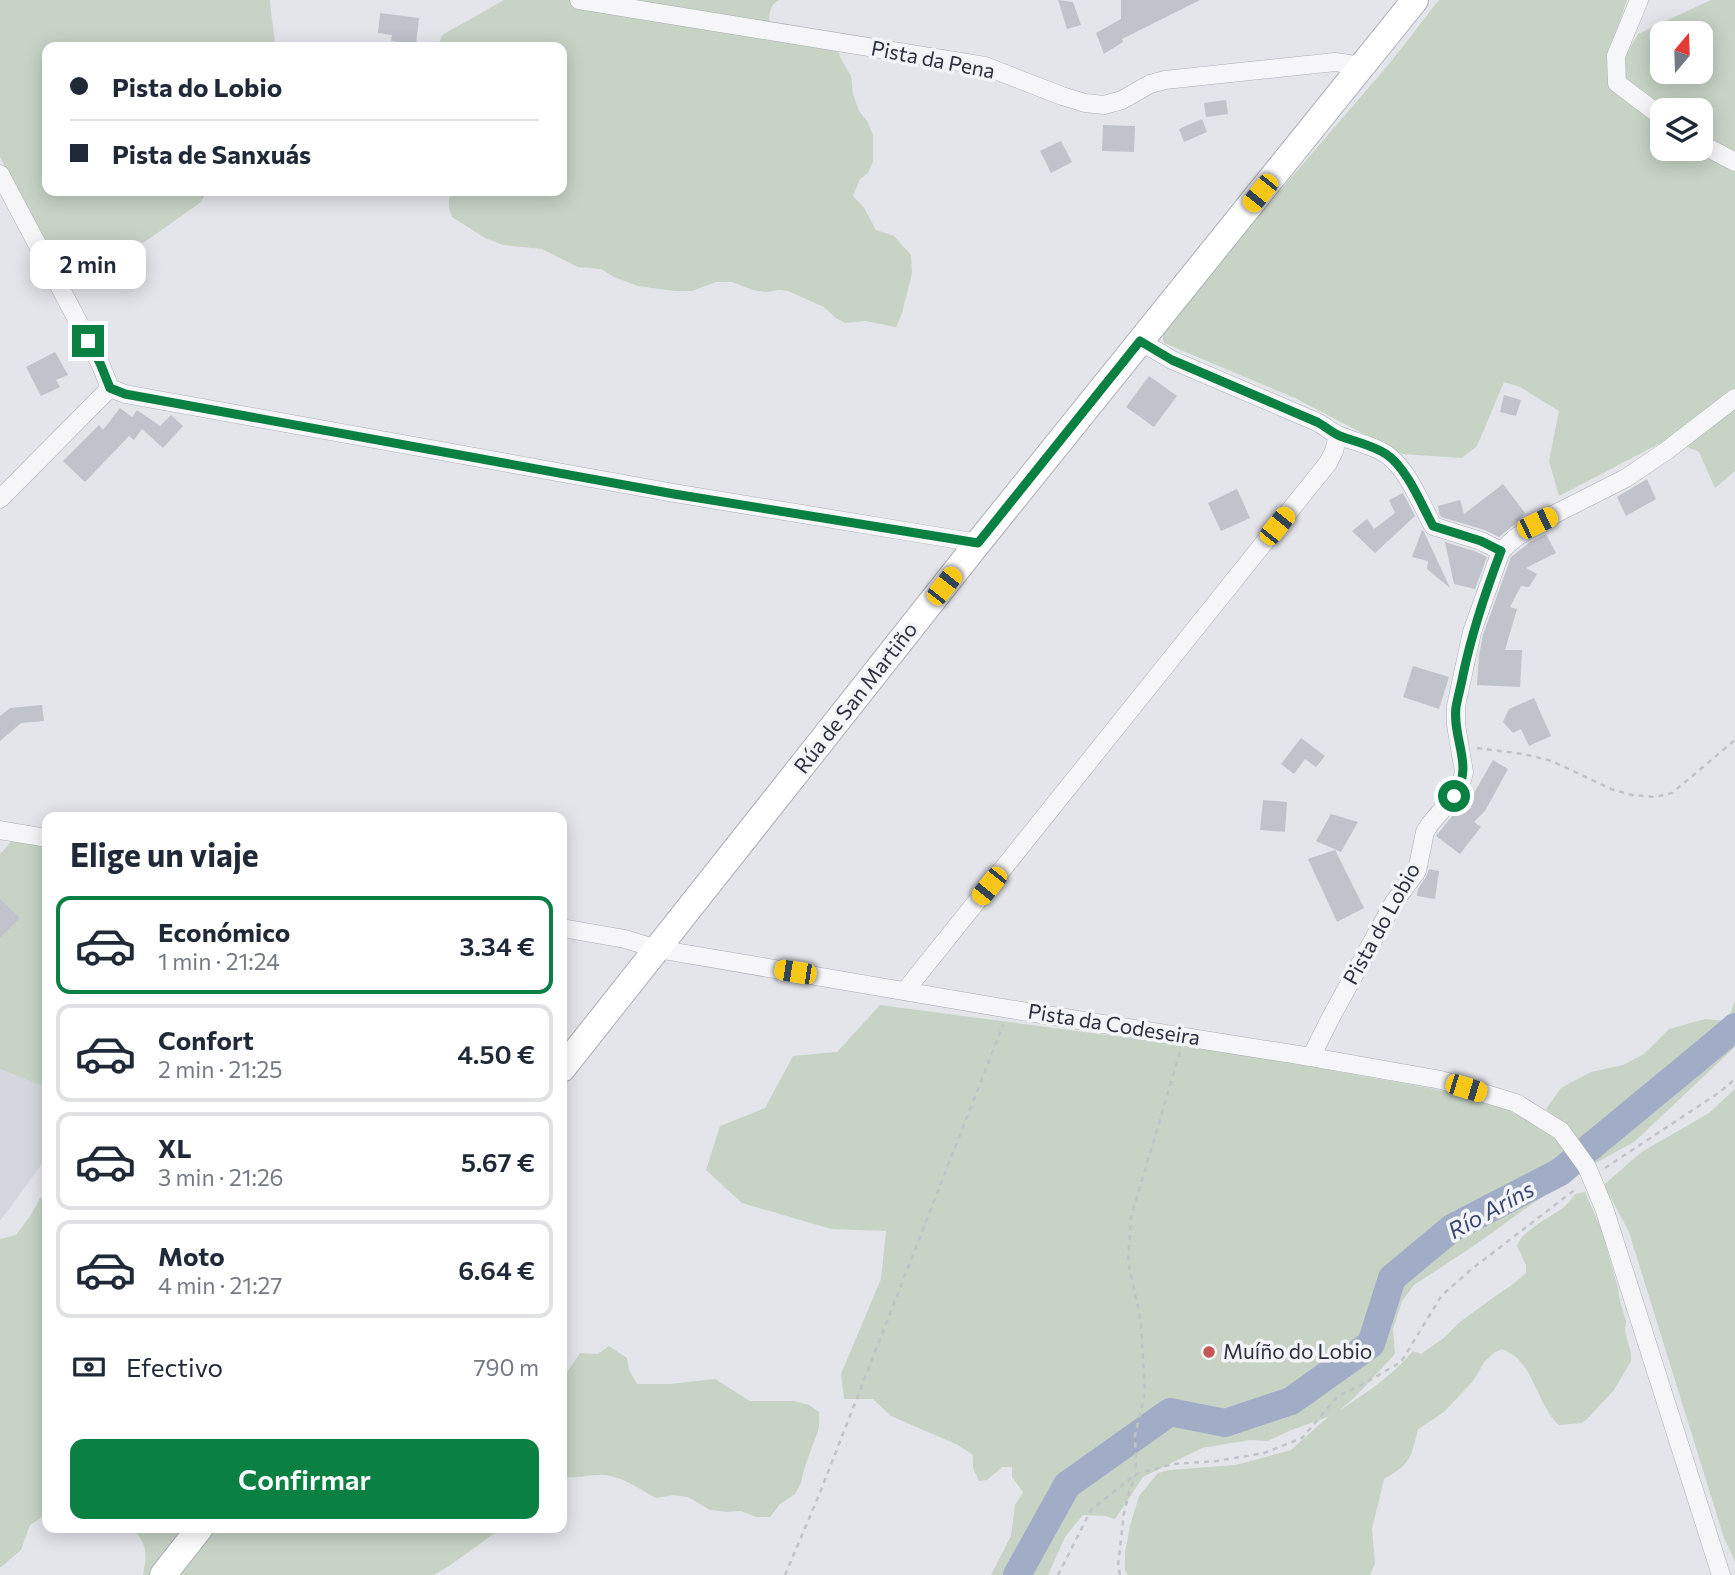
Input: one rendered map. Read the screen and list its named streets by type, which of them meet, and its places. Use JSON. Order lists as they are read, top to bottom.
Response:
{
  "streets": {
    "street": [
      "Pista da Pena",
      "Rúa de San Martiño",
      "Pista do Lobio",
      "Pista da Codeseira"
    ]
  },
  "crossings": [
    ["Pista da Pena", "Rúa de San Martiño"],
    ["Rúa de San Martiño", "Pista da Codeseira"],
    ["Pista do Lobio", "Pista da Codeseira"]
  ],
  "water": ["Río Aríns"],
  "places": ["Muíño do Lobio"],
  "north": "top",
  "page": {
    "banner": ["Pista do Lobio", "Pista de Sanxuás"],
    "bubble": "2 min",
    "heading": "Elige un viaje",
    "list": [
      {
        "name": "Económico",
        "note": "1 min · 21:24",
        "value": "3.34 €"
      },
      {
        "name": "Confort",
        "note": "2 min · 21:25",
        "value": "4.50 €"
      },
      {
        "name": "XL",
        "note": "3 min · 21:26",
        "value": "5.67 €"
      },
      {
        "name": "Moto",
        "note": "4 min · 21:27",
        "value": "6.64 €"
      }
    ],
    "pay": ["Efectivo", "790 m"],
    "buttons": "Confirmar"
  }
}
